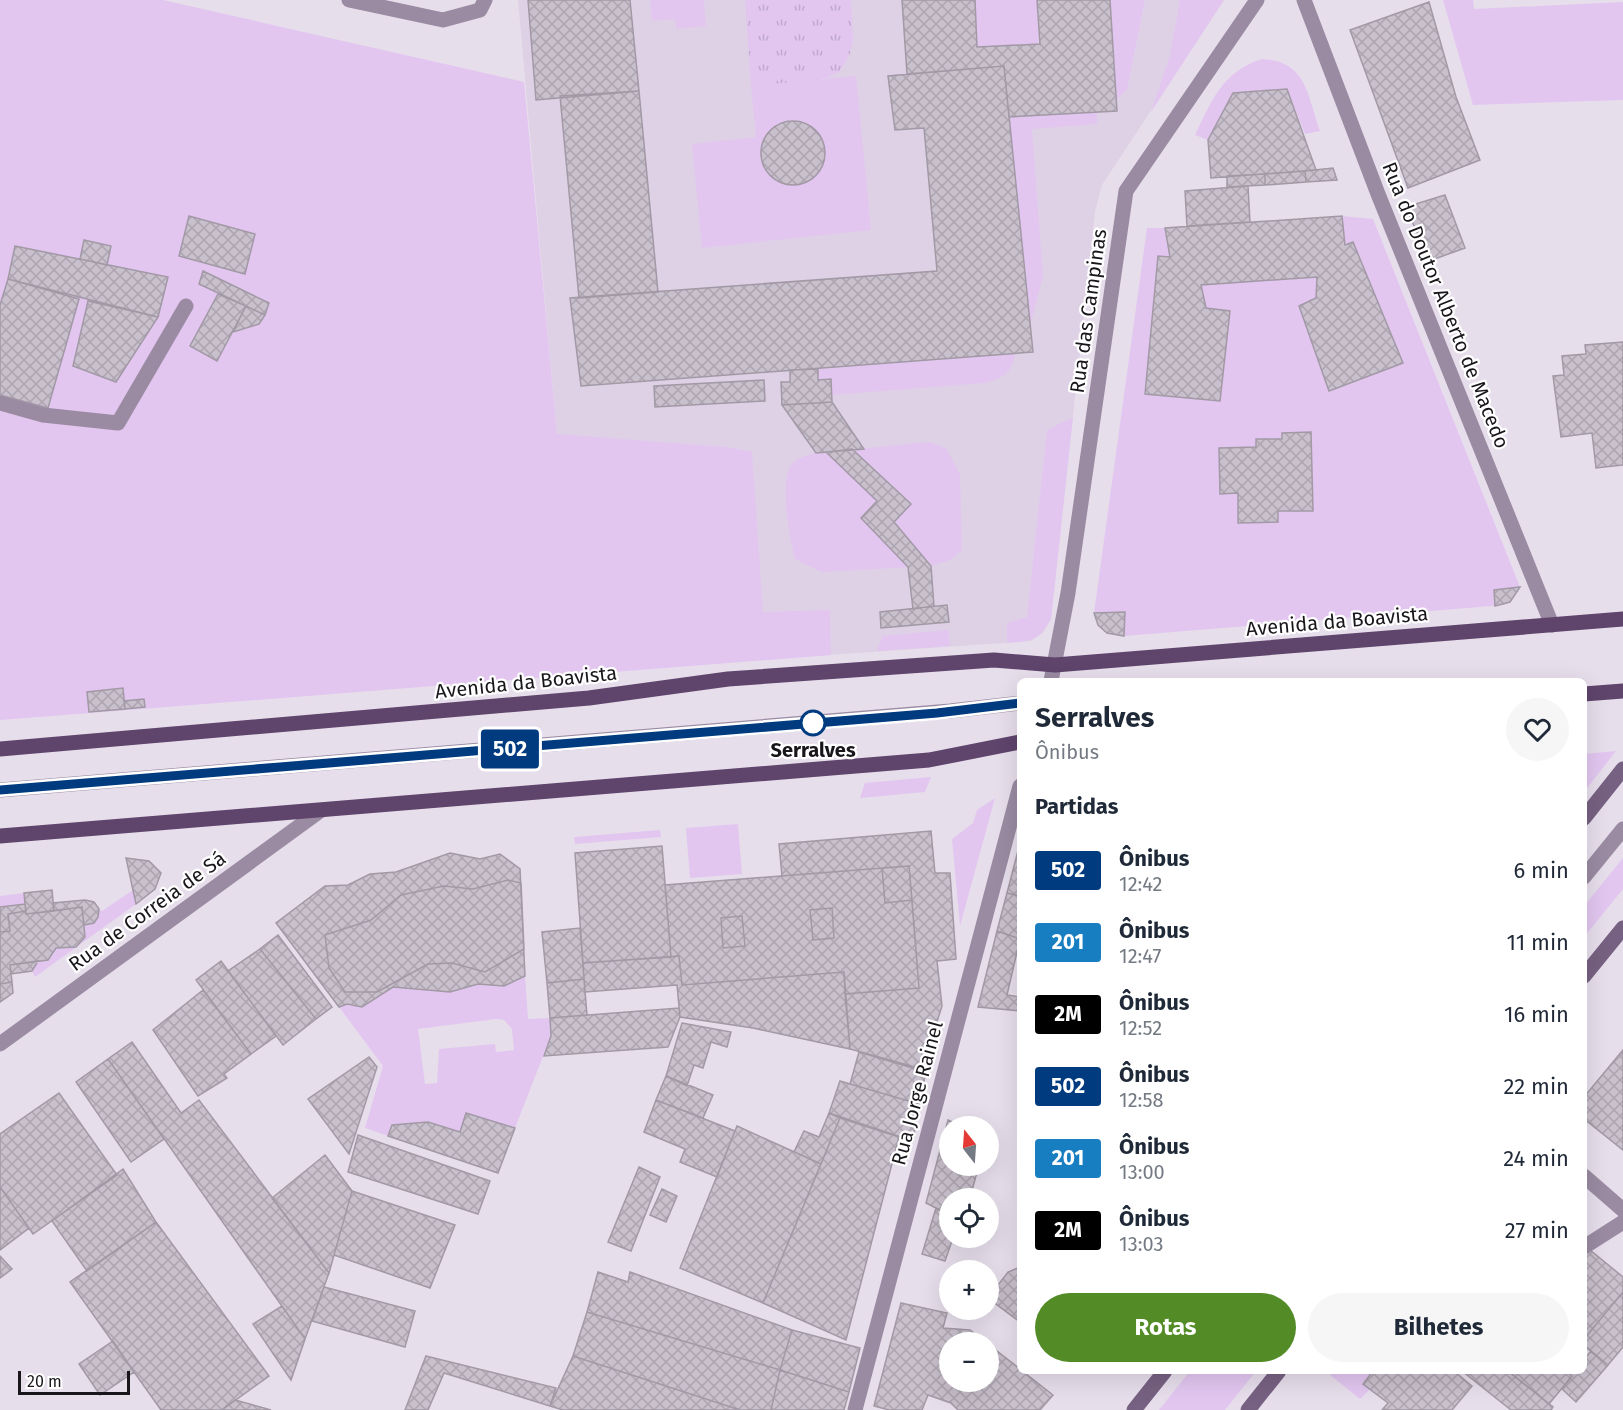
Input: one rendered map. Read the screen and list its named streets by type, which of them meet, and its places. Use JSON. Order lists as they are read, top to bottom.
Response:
{
  "streets": {
    "main road": ["Avenida da Boavista"],
    "street": [
      "Rua do Doutor Alberto de Macedo",
      "Rua das Campinas",
      "Rua de Correia de Sá",
      "Rua Jorge Rainel"
    ]
  },
  "crossings": [
    ["Rua do Doutor Alberto de Macedo", "Avenida da Boavista"],
    ["Rua das Campinas", "Avenida da Boavista"]
  ],
  "places": ["Serralves"],
  "lines": ["bus line 502"],
  "scale_bar": "20 m",
  "north": "top",
  "page": {
    "on_map": "502",
    "heading": [
      ["Serralves", "Ônibus"],
      "Partidas"
    ],
    "list": [
      {
        "mark": "502",
        "name": "Ônibus",
        "note": "12:42",
        "value": "6 min"
      },
      {
        "mark": "201",
        "name": "Ônibus",
        "note": "12:47",
        "value": "11 min"
      },
      {
        "mark": "2M",
        "name": "Ônibus",
        "note": "12:52",
        "value": "16 min"
      },
      {
        "mark": "502",
        "name": "Ônibus",
        "note": "12:58",
        "value": "22 min"
      },
      {
        "mark": "201",
        "name": "Ônibus",
        "note": "13:00",
        "value": "24 min"
      },
      {
        "mark": "2M",
        "name": "Ônibus",
        "note": "13:03",
        "value": "27 min"
      }
    ],
    "map_buttons": ["+", "−"],
    "buttons": ["Rotas", "Bilhetes"],
    "scale": "20 m"
  }
}
